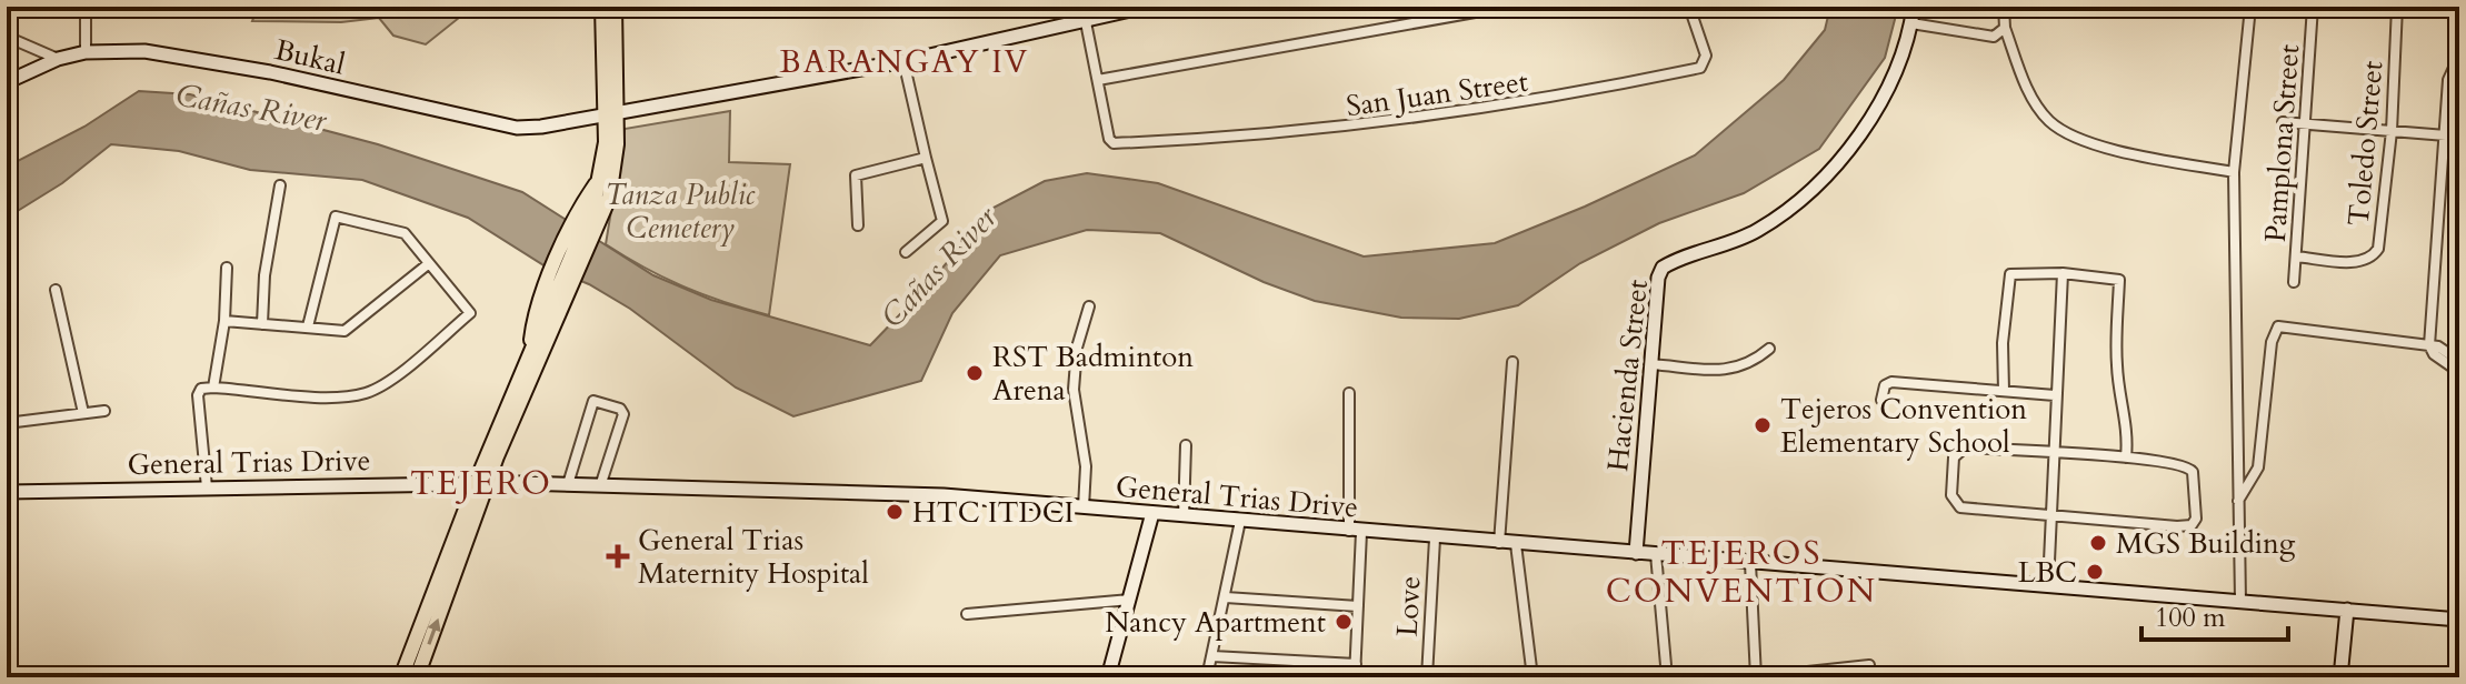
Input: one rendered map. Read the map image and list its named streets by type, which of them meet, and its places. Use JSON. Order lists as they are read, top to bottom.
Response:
{
  "streets": {
    "main road": ["Bukal", "Hacienda Street", "General Trias Drive"],
    "street": [
      "San Juan Street",
      "Pamplona Street",
      "Toledo Street",
      "Love"
    ]
  },
  "crossings": [
    ["Pamplona Street", "Toledo Street"],
    ["Hacienda Street", "General Trias Drive"],
    ["General Trias Drive", "Love"]
  ],
  "districts": ["BARANGAY IV", "TEJERO", "TEJEROS CONVENTION"],
  "water": ["Cañas River"],
  "parks": ["Tanza Public Cemetery"],
  "places": {
    "other": [
      "RST Badminton Arena",
      "Tejeros Convention Elementary School",
      "HTC ITDCI",
      "MGS Building",
      "LBC",
      "Nancy Apartment"
    ],
    "health": ["General Trias Maternity Hospital"]
  },
  "scale_bar": "100 m"
}
